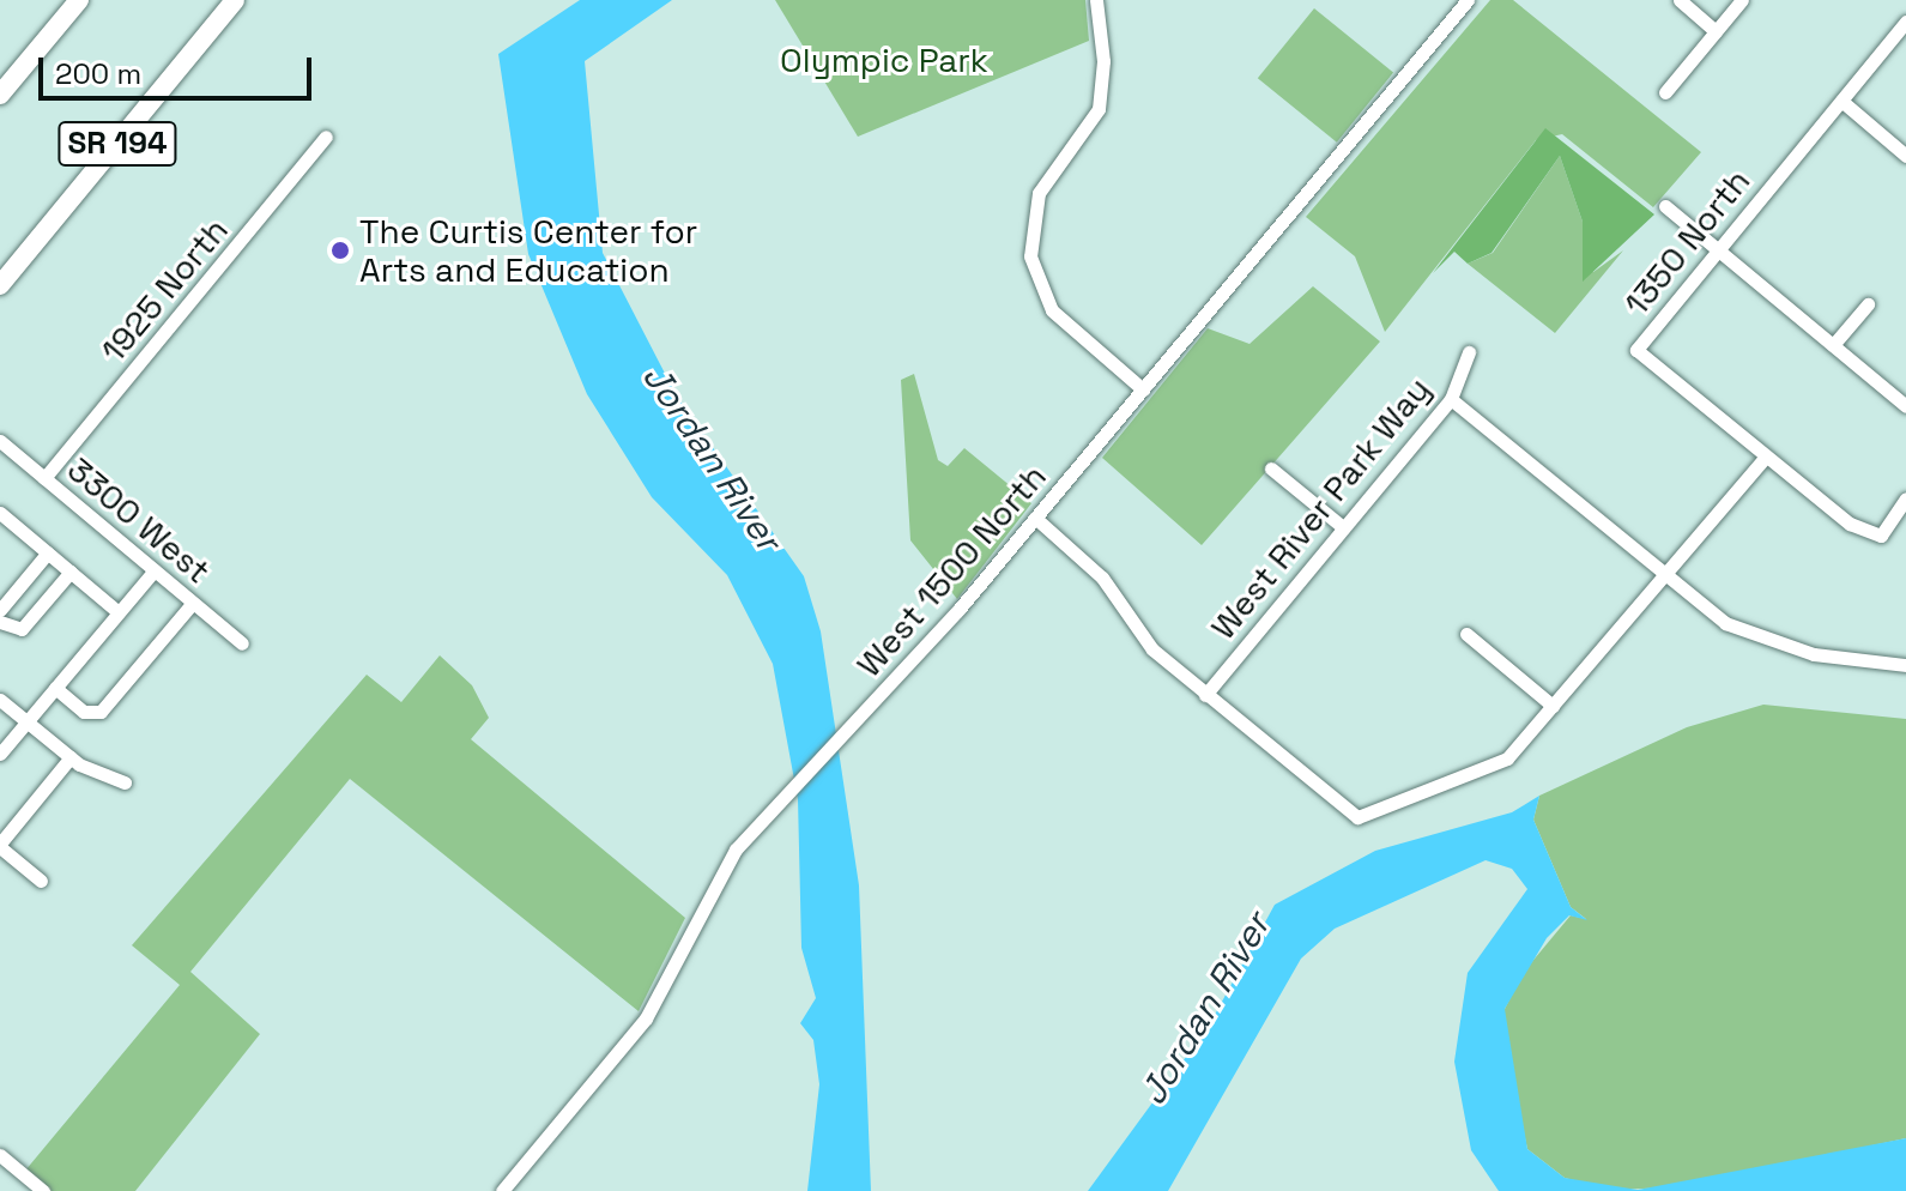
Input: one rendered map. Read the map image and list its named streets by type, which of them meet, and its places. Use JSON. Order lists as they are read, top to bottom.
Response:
{
  "streets": {
    "highway": ["SR 194"],
    "street": [
      "1350 North",
      "1925 North",
      "West River Park Way",
      "3300 West",
      "West 1500 North"
    ]
  },
  "crossings": [
    ["1925 North", "3300 West"]
  ],
  "water": ["Jordan River"],
  "parks": ["Olympic Park"],
  "places": ["The Curtis Center for Arts and Education"],
  "scale_bar": "200 m"
}
